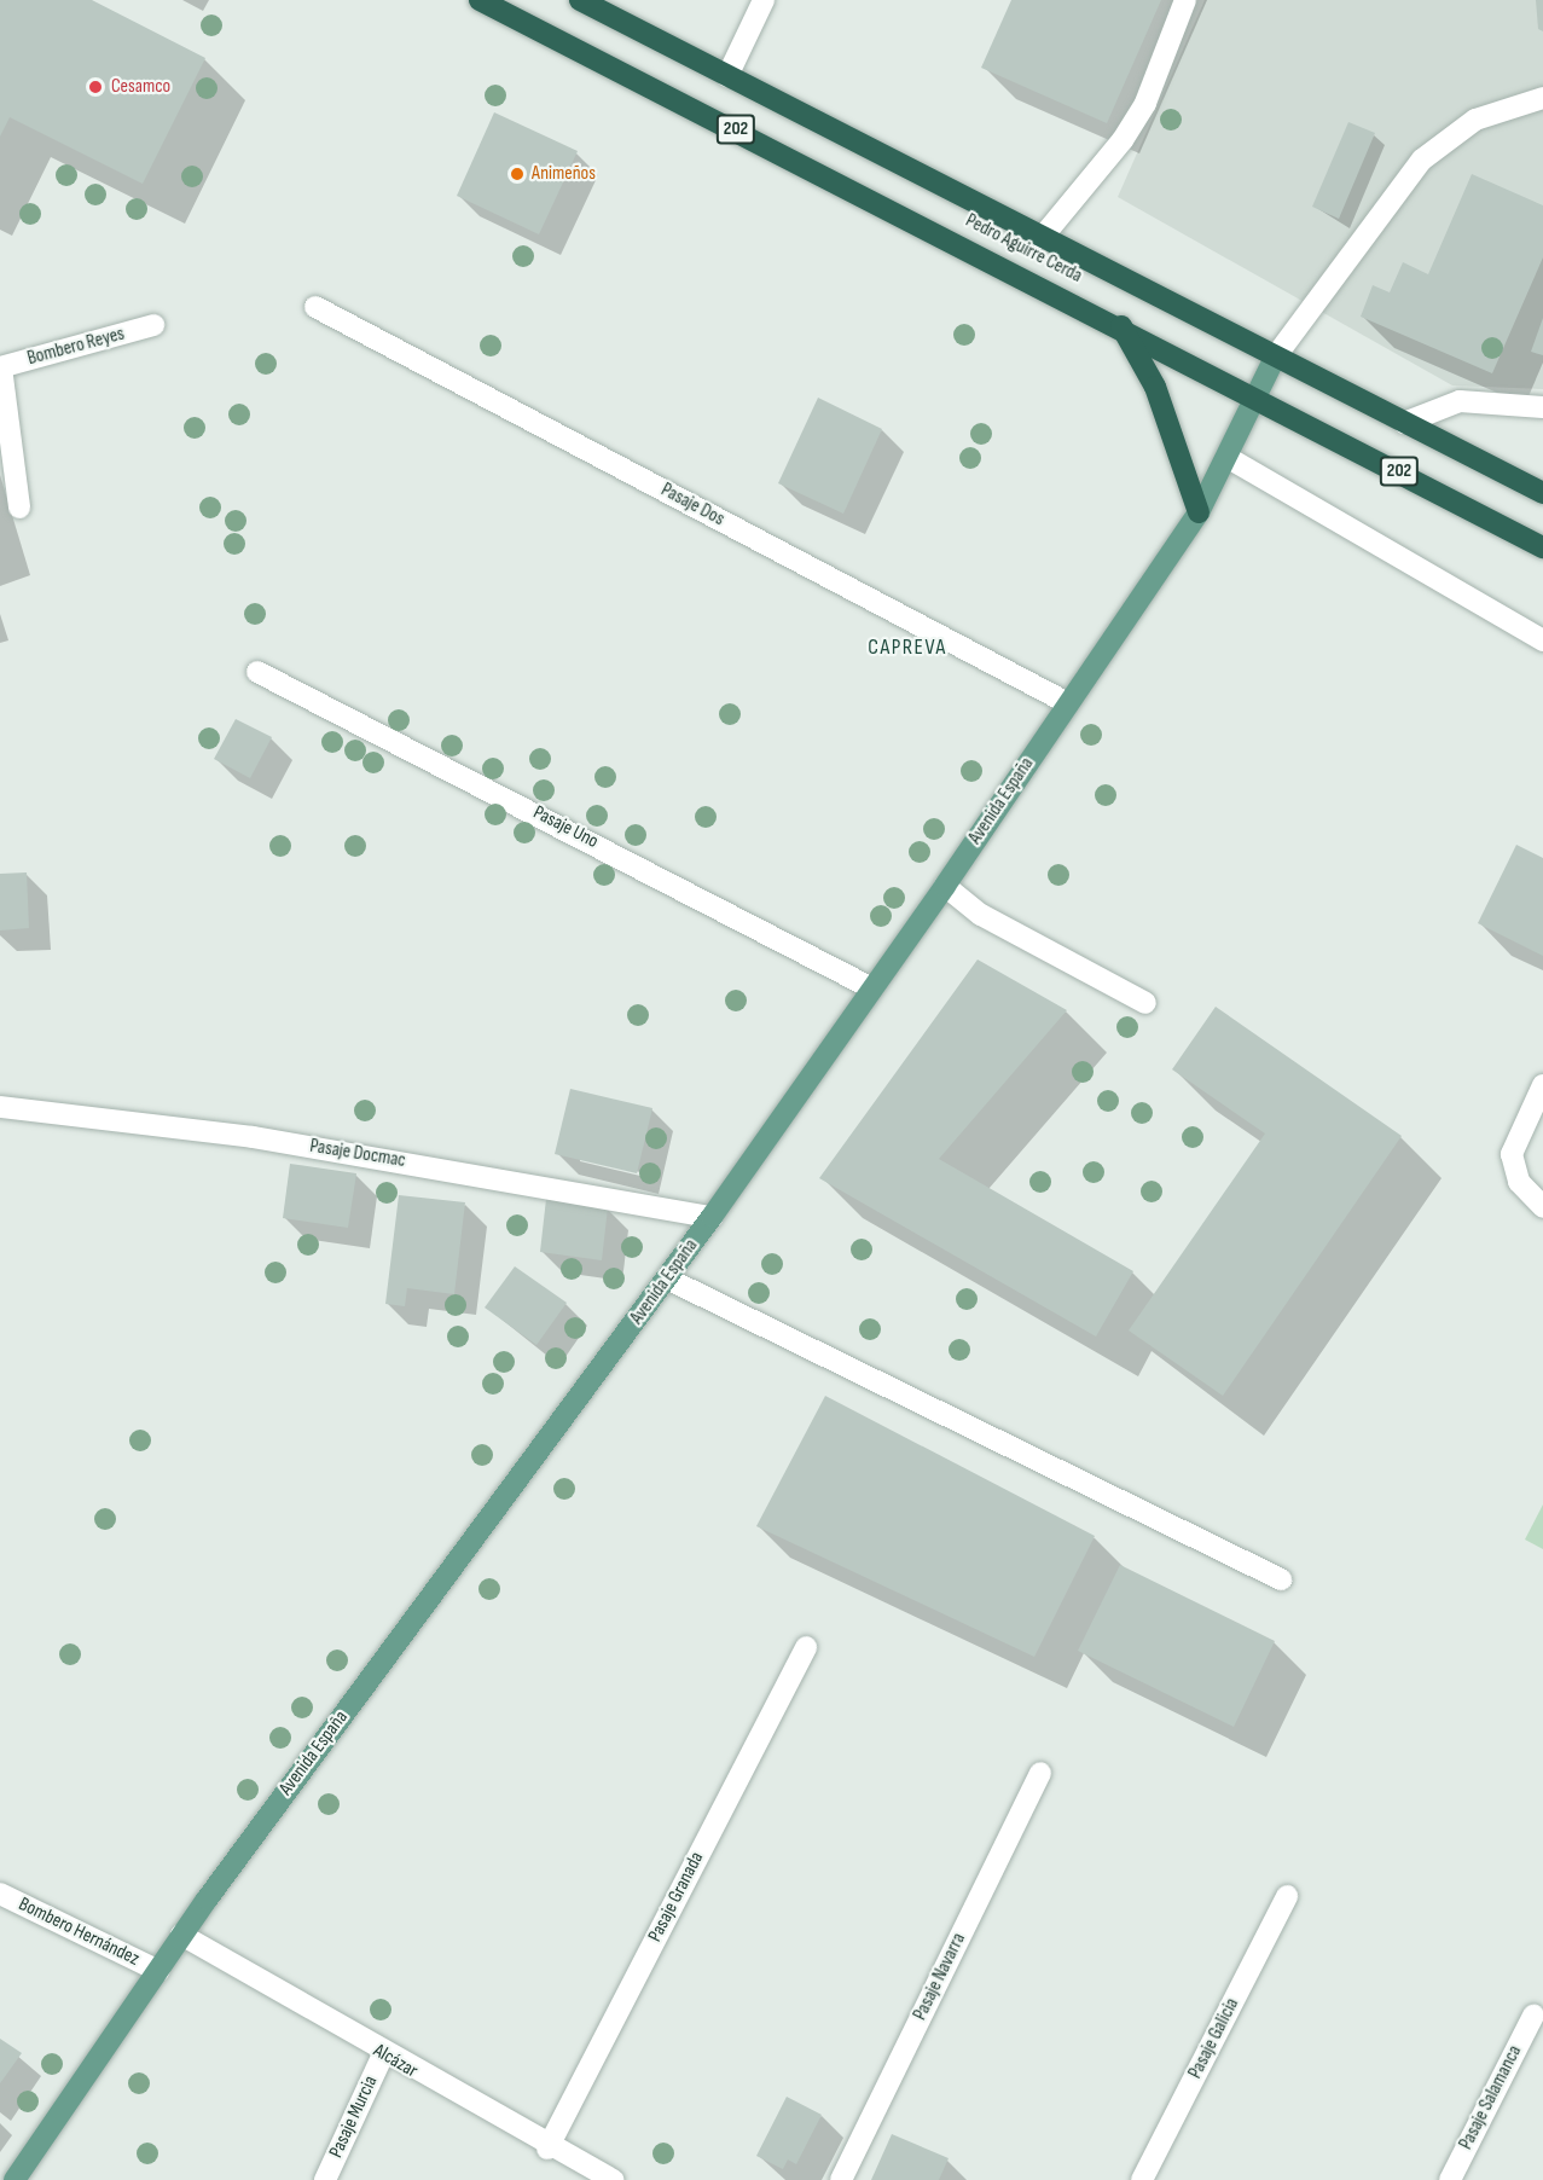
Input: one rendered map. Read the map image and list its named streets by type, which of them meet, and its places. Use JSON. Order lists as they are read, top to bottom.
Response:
{
  "streets": {
    "highway": ["202", "Pedro Aguirre Cerda"],
    "main road": ["Avenida España"],
    "street": [
      "Bombero Reyes",
      "Pasaje Dos",
      "Pasaje Uno",
      "Pasaje Docmac",
      "Pasaje Granada",
      "Bombero Hernández",
      "Pasaje Navarra",
      "Pasaje Galicia",
      "Alcázar",
      "Pasaje Salamanca",
      "Pasaje Murcia"
    ]
  },
  "crossings": [
    ["Pedro Aguirre Cerda", "Avenida España"],
    ["Pasaje Dos", "Avenida España"],
    ["Avenida España", "Pasaje Uno"],
    ["Avenida España", "Pasaje Docmac"],
    ["Avenida España", "Bombero Hernández"],
    ["Avenida España", "Alcázar"],
    ["Pasaje Granada", "Alcázar"],
    ["Alcázar", "Pasaje Murcia"]
  ],
  "districts": ["CAPREVA"],
  "places": ["Cesamco", "Animeños"]
}
